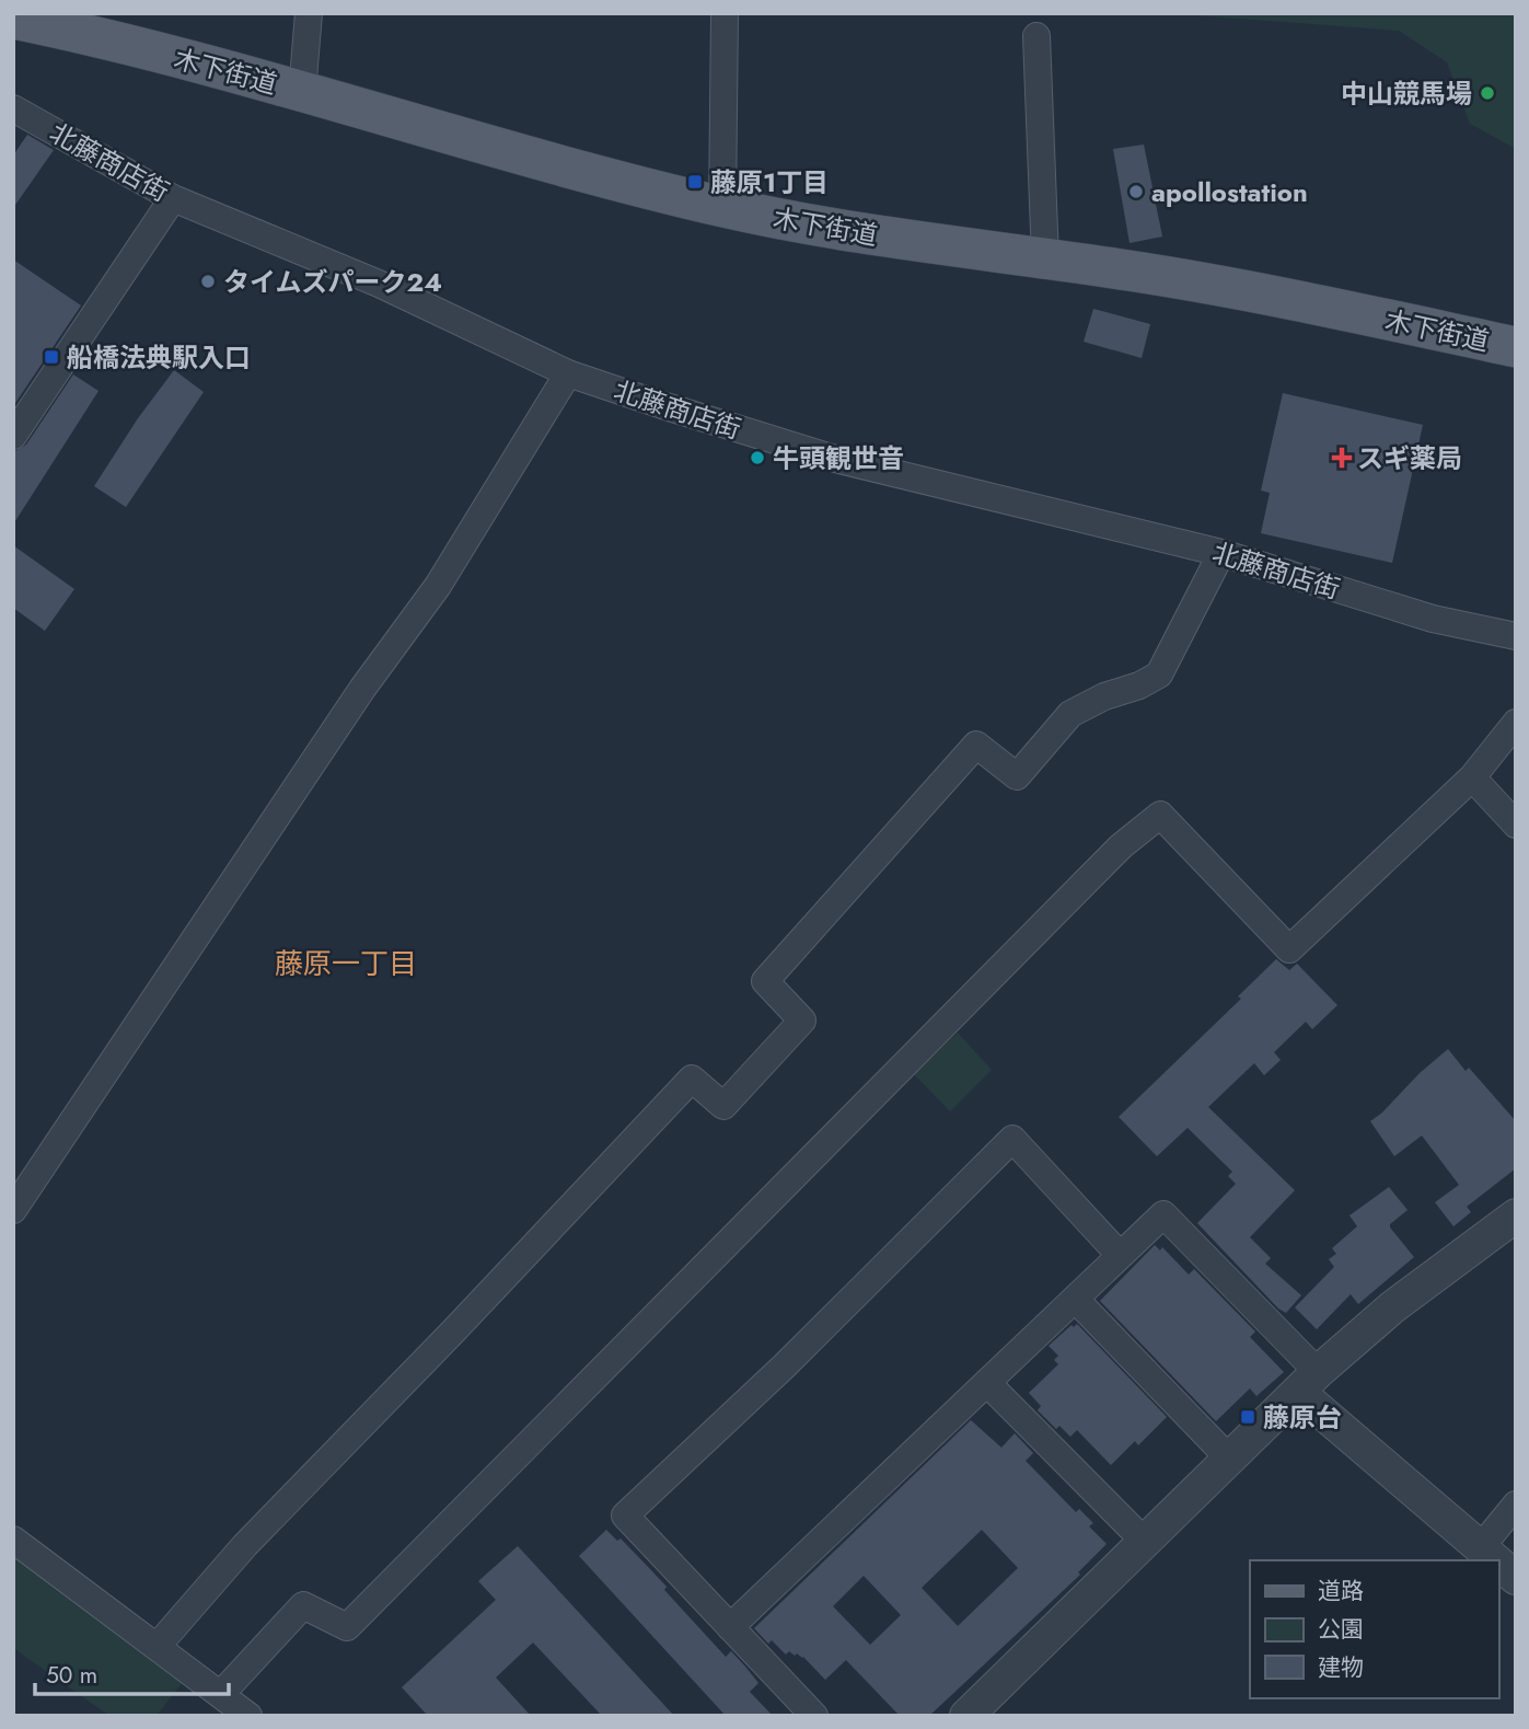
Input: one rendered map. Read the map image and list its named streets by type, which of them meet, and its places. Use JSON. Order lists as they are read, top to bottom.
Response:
{
  "streets": {
    "main road": ["木下街道"],
    "street": ["北藤商店街"]
  },
  "districts": ["藤原一丁目"],
  "places": {
    "other": [
      "中山競馬場",
      "apollostation",
      "タイムズパーク24",
      "牛頭観世音"
    ],
    "transit": ["藤原1丁目", "船橋法典駅入口", "藤原台"],
    "health": ["スギ薬局"]
  },
  "legend": ["道路", "公園", "建物"],
  "scale_bar": "50 m"
}
